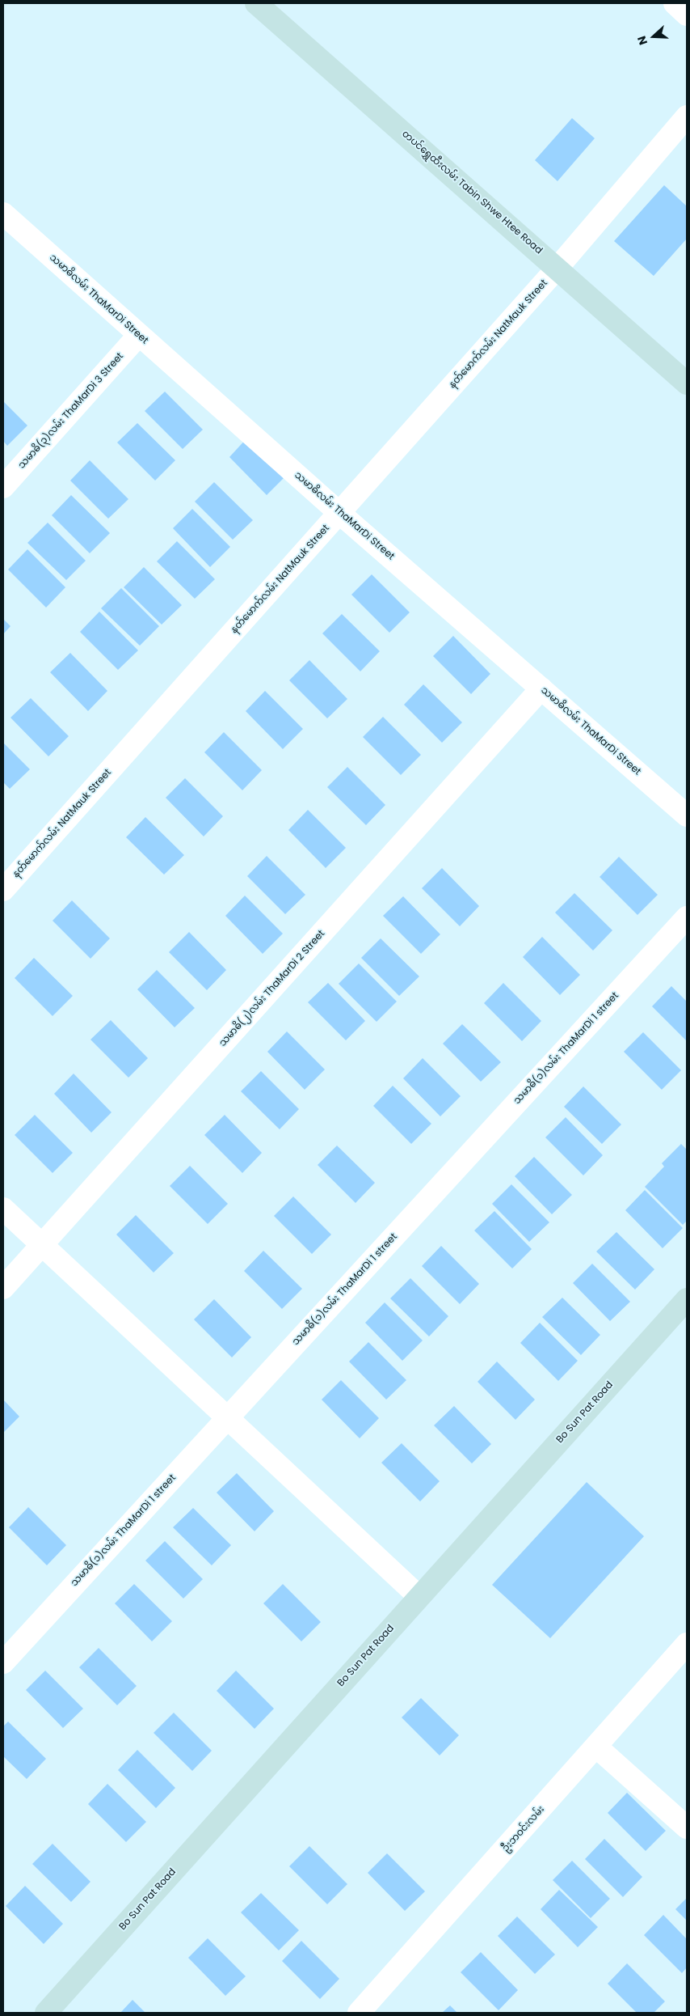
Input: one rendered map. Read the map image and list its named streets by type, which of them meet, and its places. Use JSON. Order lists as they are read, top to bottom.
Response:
{
  "streets": {
    "street": [
      "တပင်ရွှေထီးလမ်း Tabin Shwe Htee Road",
      "သမာဓိလမ်း ThaMarDi Street",
      "နတ်မောက်လမ်း NatMauk Street",
      "သမာဓိ(၃)လမ်း ThaMarDi 3 Street",
      "သမာဓိ(၂)လမ်း ThaMarDi 2 Street",
      "သမာဓိ(၁)လမ်း ThaMarDi 1 street",
      "Bo Sun Pat Road",
      "ဦးဘဝင်းလမ်း"
    ]
  },
  "crossings": [
    ["တပင်ရွှေထီးလမ်း Tabin Shwe Htee Road", "နတ်မောက်လမ်း NatMauk Street"],
    ["သမာဓိလမ်း ThaMarDi Street", "နတ်မောက်လမ်း NatMauk Street"],
    ["သမာဓိလမ်း ThaMarDi Street", "သမာဓိ(၃)လမ်း ThaMarDi 3 Street"],
    ["သမာဓိလမ်း ThaMarDi Street", "သမာဓိ(၂)လမ်း ThaMarDi 2 Street"]
  ],
  "north": "left"
}
